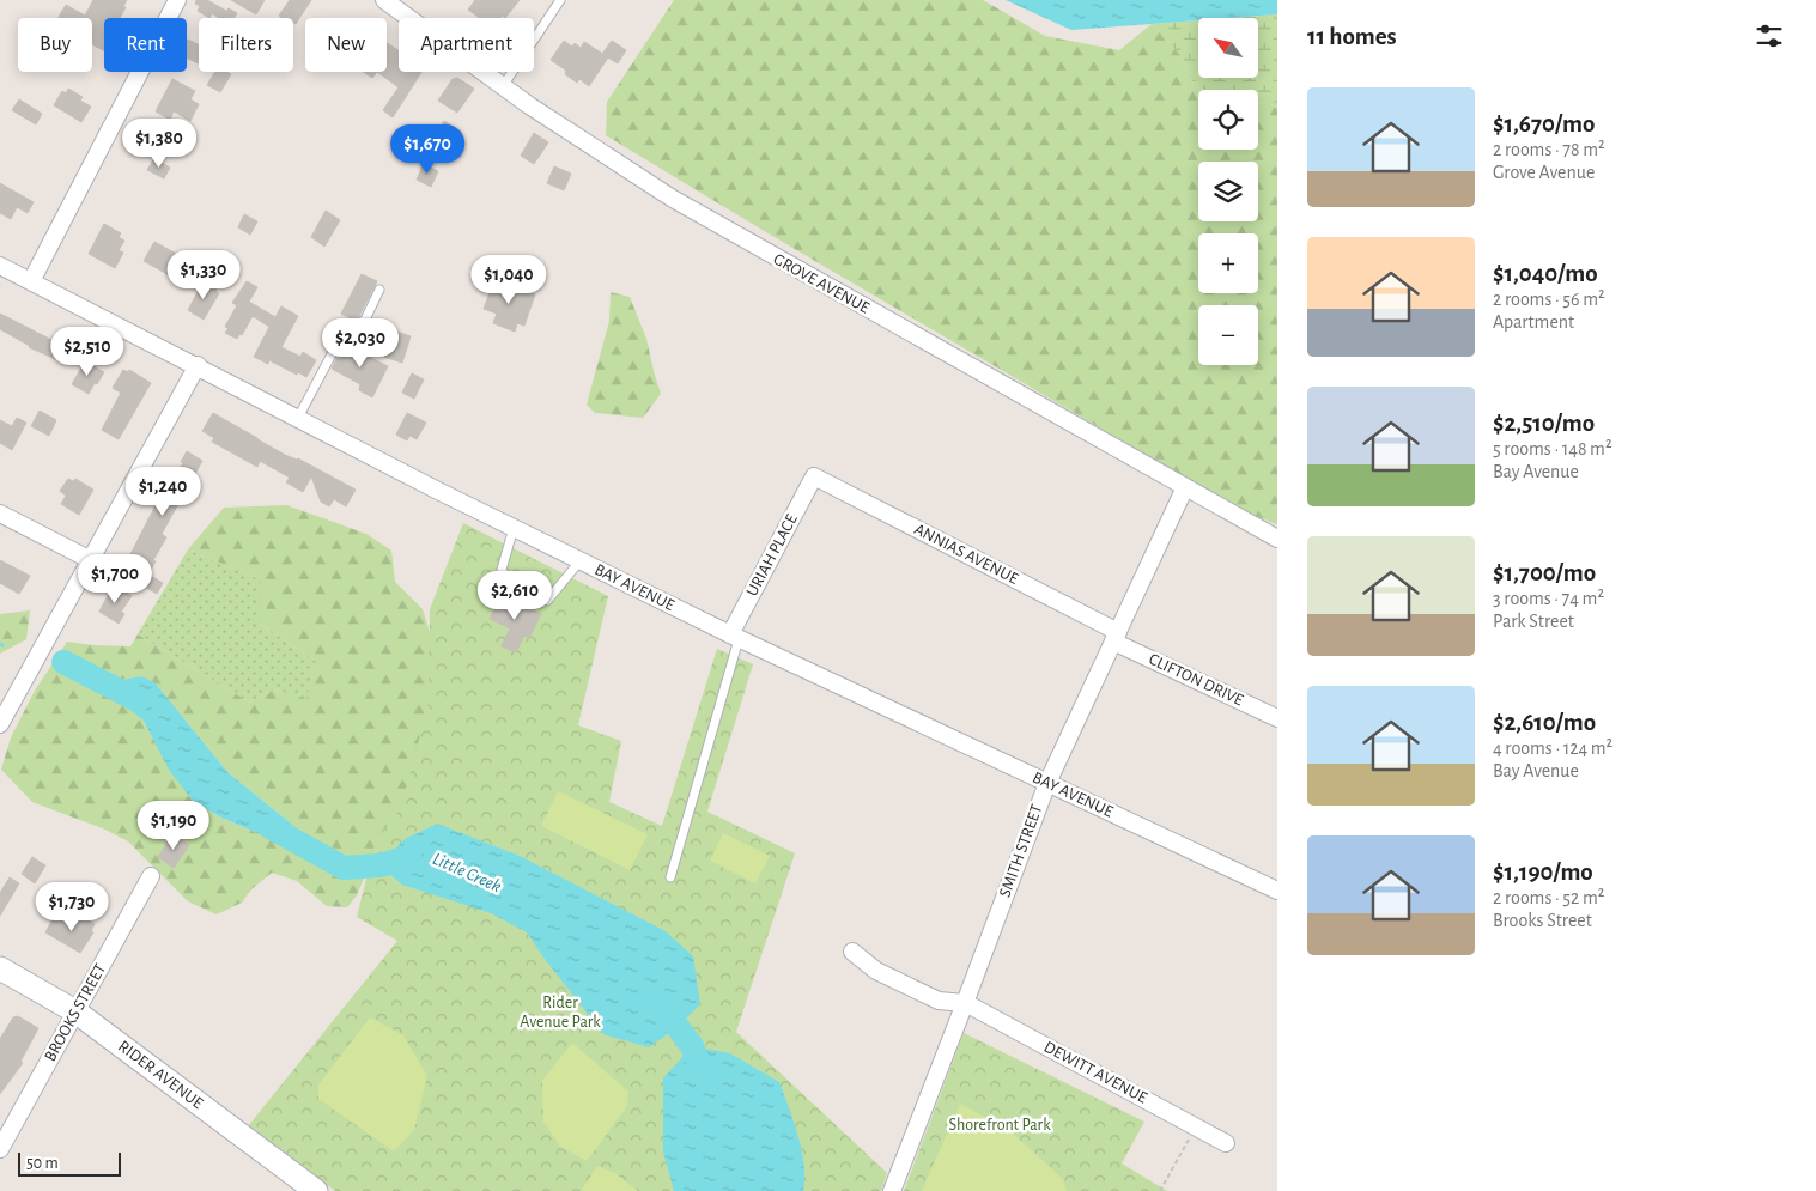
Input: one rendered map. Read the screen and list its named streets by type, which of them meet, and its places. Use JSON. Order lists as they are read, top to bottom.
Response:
{
  "streets": {
    "street": [
      "GROVE AVENUE",
      "ANNIAS AVENUE",
      "URIAH PLACE",
      "BAY AVENUE",
      "CLIFTON DRIVE",
      "SMITH STREET",
      "BROOKS STREET",
      "DEWITT AVENUE",
      "RIDER AVENUE"
    ]
  },
  "crossings": [
    ["GROVE AVENUE", "SMITH STREET"],
    ["ANNIAS AVENUE", "URIAH PLACE"],
    ["ANNIAS AVENUE", "CLIFTON DRIVE"],
    ["ANNIAS AVENUE", "SMITH STREET"],
    ["URIAH PLACE", "BAY AVENUE"],
    ["BAY AVENUE", "SMITH STREET"],
    ["CLIFTON DRIVE", "SMITH STREET"],
    ["SMITH STREET", "DEWITT AVENUE"],
    ["BROOKS STREET", "RIDER AVENUE"]
  ],
  "water": ["Little Creek"],
  "parks": ["Rider Avenue Park", "Shorefront Park"],
  "scale_bar": "50 m",
  "north": "top left",
  "page": {
    "heading": "11 homes",
    "map_buttons": ["+", "−"],
    "chip": [
      "Buy",
      "Rent",
      "Filters",
      "New",
      "Apartment"
    ],
    "list": [
      {
        "name": "$1,670/mo",
        "note": "2 rooms · 78 m² · Grove Avenue"
      },
      {
        "name": "$1,040/mo",
        "note": "2 rooms · 56 m² · Apartment"
      },
      {
        "name": "$2,510/mo",
        "note": "5 rooms · 148 m² · Bay Avenue"
      },
      {
        "name": "$1,700/mo",
        "note": "3 rooms · 74 m² · Park Street"
      },
      {
        "name": "$2,610/mo",
        "note": "4 rooms · 124 m² · Bay Avenue"
      },
      {
        "name": "$1,190/mo",
        "note": "2 rooms · 52 m² · Brooks Street"
      }
    ],
    "price": [
      "$1,380",
      "$1,670",
      "$1,330",
      "$1,040",
      "$2,030",
      "$2,510",
      "$1,240",
      "$1,700",
      "$2,610",
      "$1,190",
      "$1,730"
    ],
    "scale": "50 m"
  }
}
